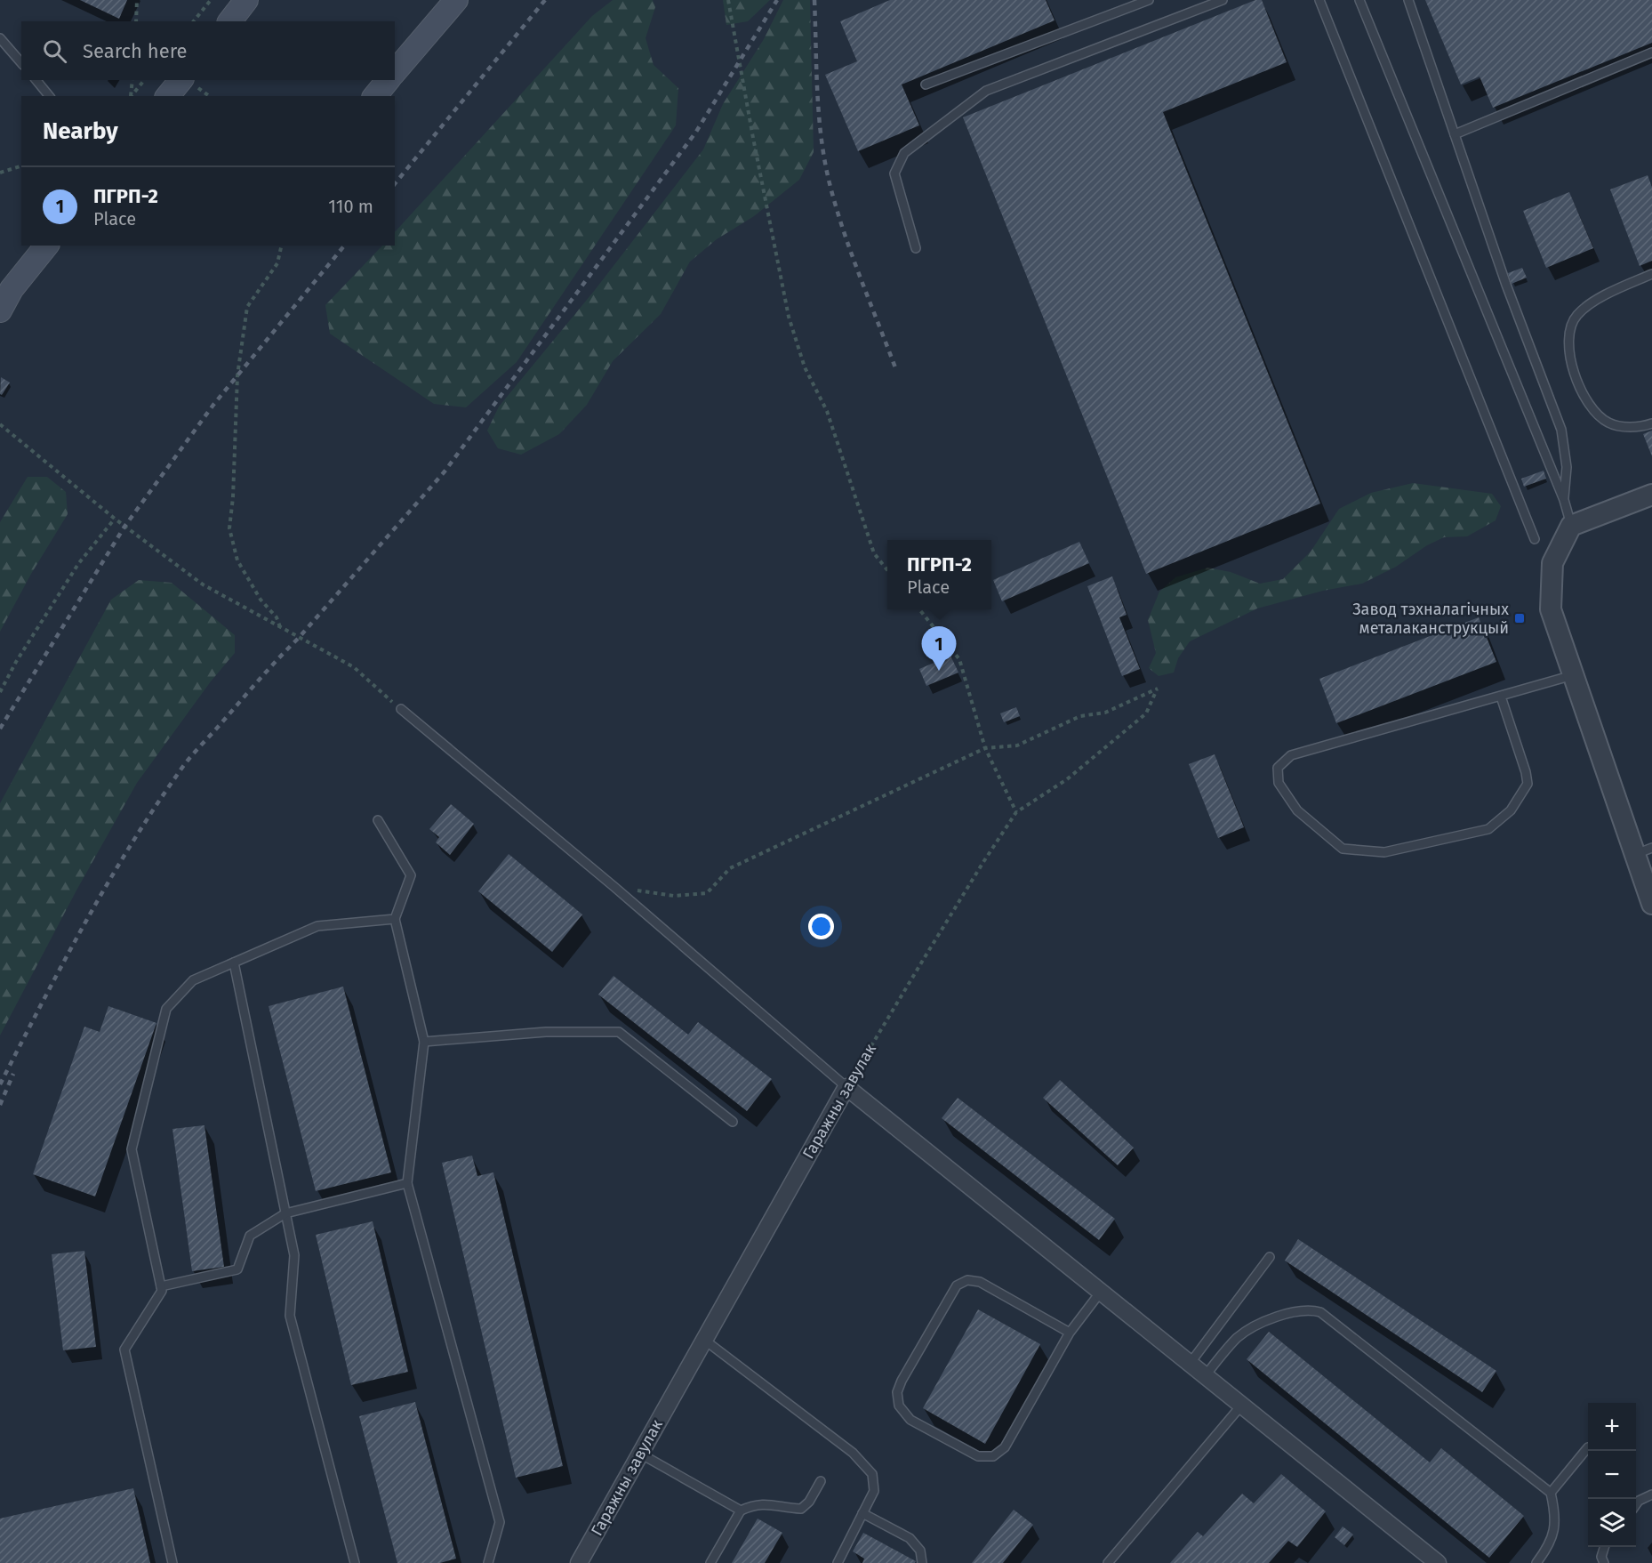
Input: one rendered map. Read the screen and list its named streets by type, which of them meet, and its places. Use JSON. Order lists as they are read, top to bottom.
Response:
{
  "streets": {
    "street": ["Гаражны завулак"]
  },
  "places": {
    "transit": ["Завод тэхналагічных металаканструкцый"]
  },
  "page": {
    "search": "Search here",
    "heading": "Nearby",
    "list": [
      {
        "mark": "1",
        "name": "ПГРП-2",
        "note": "Place",
        "value": "110 m"
      }
    ],
    "popup": ["ПГРП-2", "Place"],
    "pins": "1",
    "map_buttons": ["+", "−"]
  }
}
